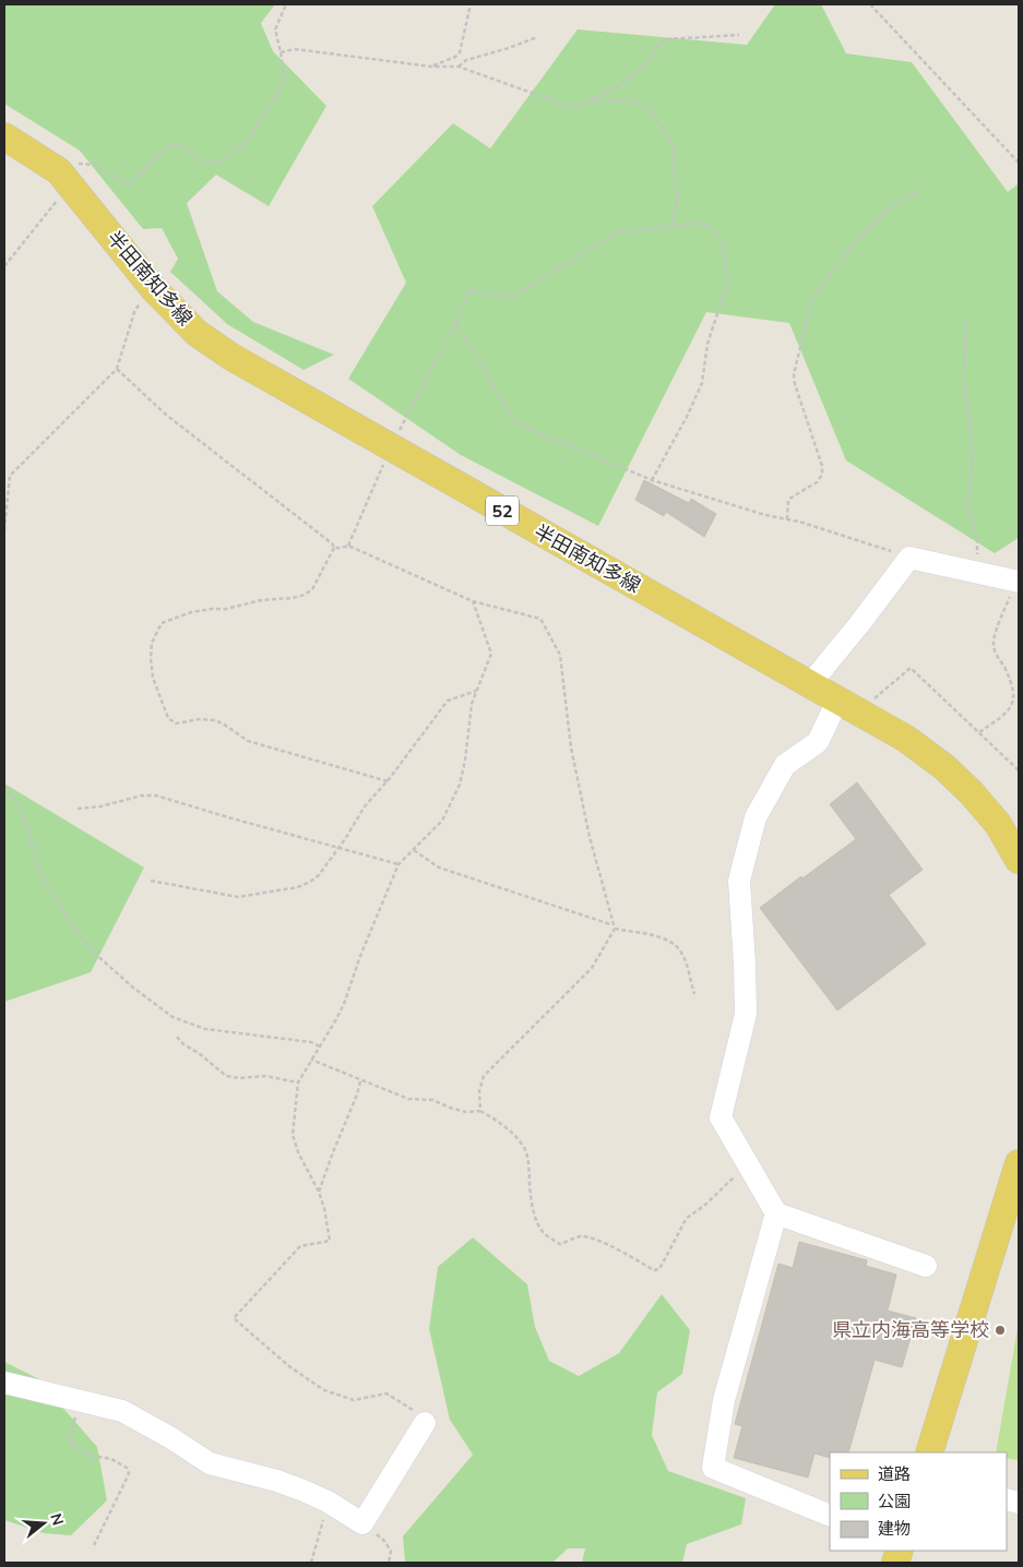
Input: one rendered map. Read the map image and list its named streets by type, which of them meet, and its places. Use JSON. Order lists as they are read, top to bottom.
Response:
{
  "streets": {
    "main road": ["半田南知多線", "52"]
  },
  "places": ["県立内海高等学校"],
  "legend": ["道路", "公園", "建物"],
  "north": "right"
}
